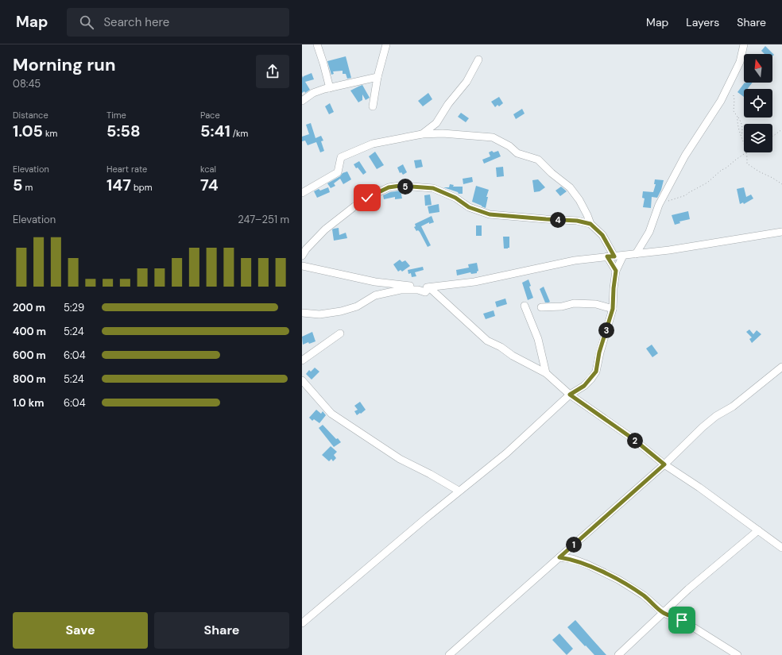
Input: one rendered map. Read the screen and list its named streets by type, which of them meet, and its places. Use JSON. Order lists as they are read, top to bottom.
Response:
{
  "north": "top",
  "page": {
    "header": "Map",
    "search": "Search here",
    "nav": ["Map", "Layers", "Share"],
    "heading": ["Morning run", "08:45"],
    "stats": [
      ["Distance", "1.05 km"],
      ["Time", "5:58"],
      ["Pace", "5:41 /km"],
      ["Elevation", "5 m"],
      ["Heart rate", "147 bpm"],
      ["kcal", "74"]
    ],
    "pins": [
      "5",
      "4",
      "3",
      "2",
      "1"
    ],
    "chart": ["Elevation", "247–251 m"],
    "list": [
      {
        "name": "200 m",
        "note": "5:29"
      },
      {
        "name": "400 m",
        "note": "5:24"
      },
      {
        "name": "600 m",
        "note": "6:04"
      },
      {
        "name": "800 m",
        "note": "5:24"
      },
      {
        "name": "1.0 km",
        "note": "6:04"
      }
    ],
    "buttons": ["Save", "Share"]
  }
}
